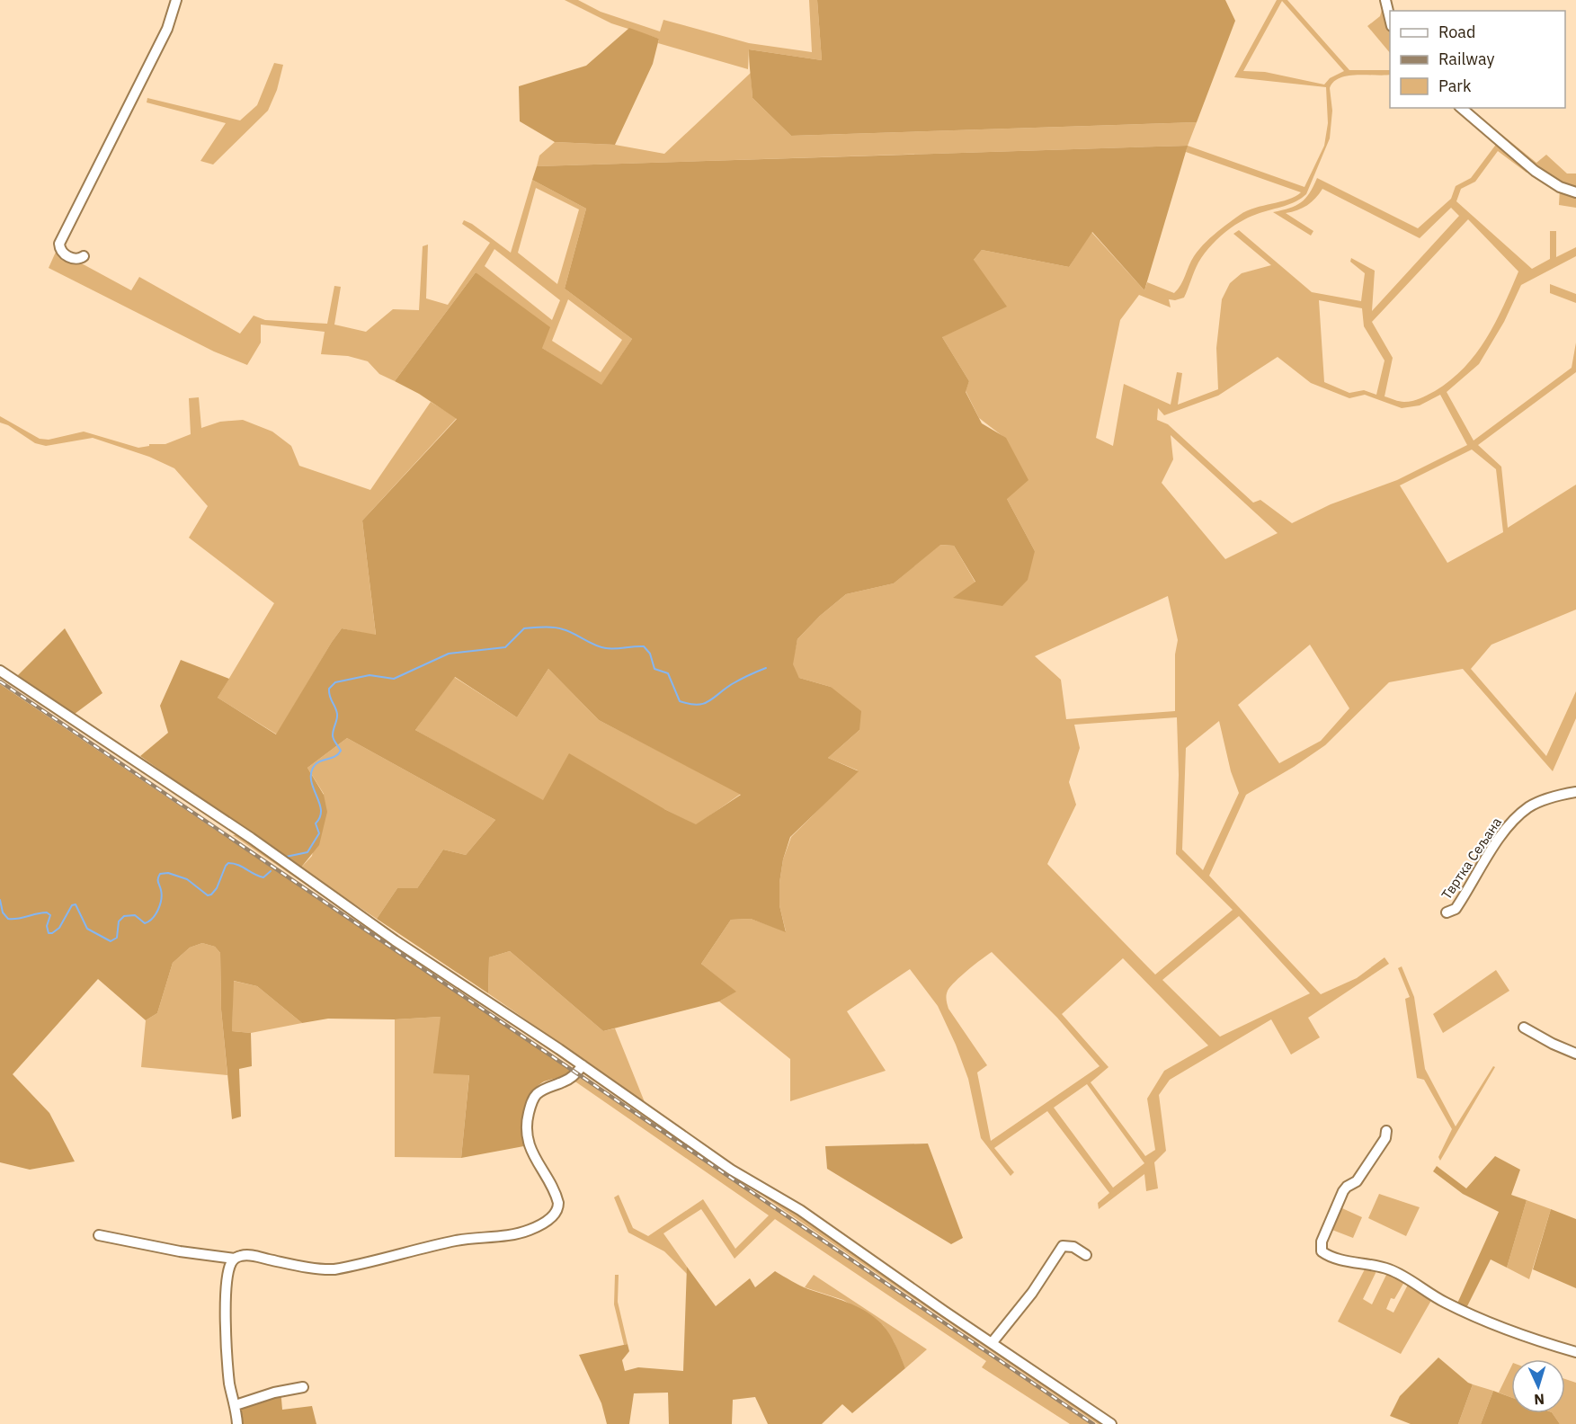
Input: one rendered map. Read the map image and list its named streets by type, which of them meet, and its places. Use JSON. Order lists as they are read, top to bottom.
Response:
{
  "streets": {
    "street": ["Твртка Сељана"]
  },
  "legend": ["Road", "Railway", "Park"],
  "north": "bottom"
}
